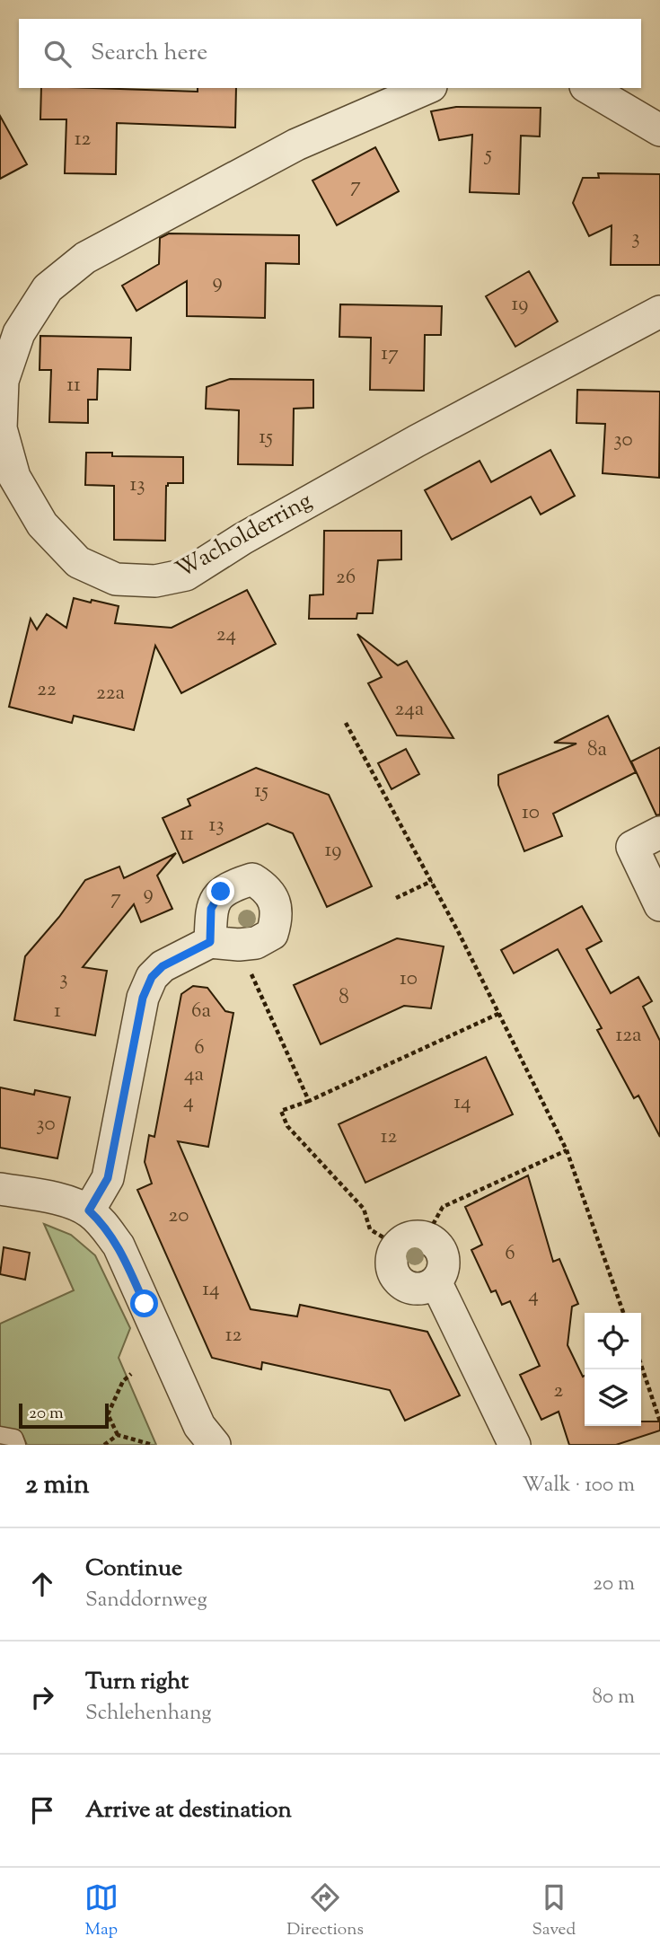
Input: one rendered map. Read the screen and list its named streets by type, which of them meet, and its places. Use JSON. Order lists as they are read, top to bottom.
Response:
{
  "streets": {
    "street": ["Wacholderring"]
  },
  "house_numbers": [
    "12",
    "5",
    "7",
    "3",
    "9",
    "19",
    "17",
    "11",
    "15",
    "30",
    "13",
    "26",
    "24",
    "22",
    "22a",
    "24a",
    "8a",
    "15",
    "10",
    "13",
    "11",
    "19",
    "9",
    "7",
    "3",
    "10",
    "8",
    "1",
    "6a",
    "12a",
    "6",
    "4a",
    "4",
    "14",
    "30",
    "12",
    "20",
    "6",
    "14",
    "4",
    "12",
    "2"
  ],
  "scale_bar": "20 m",
  "page": {
    "search": "Search here",
    "scale": "20 m",
    "heading": ["2 min", "Walk · 100 m"],
    "list": [
      ["Continue", "Sanddornweg", "20 m"],
      ["Turn right", "Schlehenhang", "80 m"],
      "Arrive at destination"
    ],
    "nav": ["Map", "Directions", "Saved"]
  }
}
